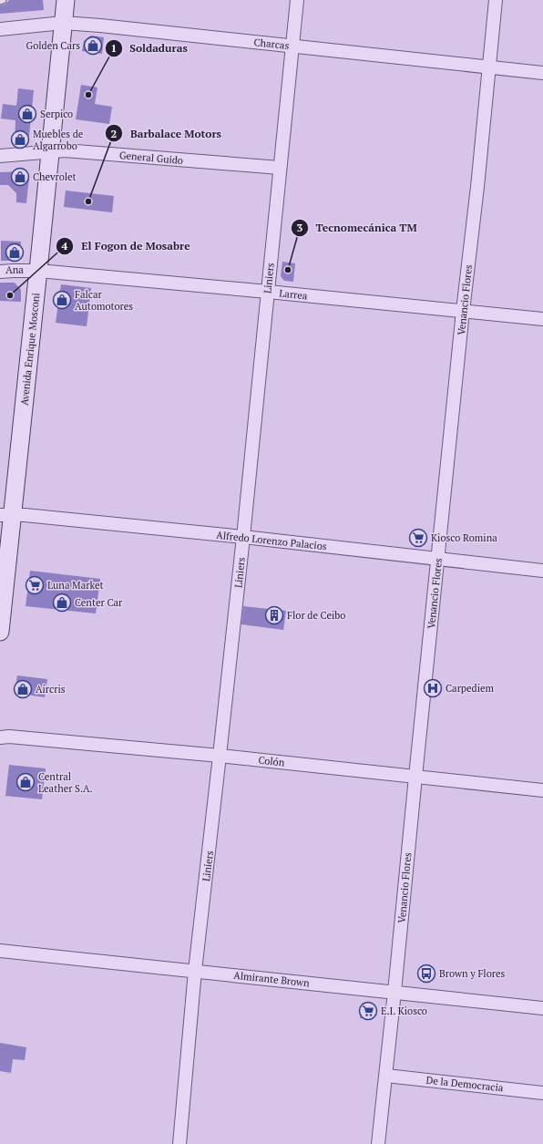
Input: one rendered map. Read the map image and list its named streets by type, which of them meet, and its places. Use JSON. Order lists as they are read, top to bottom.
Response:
{
  "streets": {
    "main road": ["Avenida Enrique Mosconi"],
    "street": [
      "Charcas",
      "General Guido",
      "Liniers",
      "Larrea",
      "Venancio Flores",
      "Alfredo Lorenzo Palacios",
      "Colón",
      "Almirante Brown",
      "De la Democracia"
    ]
  },
  "crossings": [
    ["Charcas", "Liniers"],
    ["Charcas", "Venancio Flores"],
    ["Charcas", "Avenida Enrique Mosconi"],
    ["General Guido", "Liniers"],
    ["General Guido", "Avenida Enrique Mosconi"],
    ["Liniers", "Larrea"],
    ["Liniers", "Alfredo Lorenzo Palacios"],
    ["Liniers", "Colón"],
    ["Liniers", "Almirante Brown"],
    ["Larrea", "Venancio Flores"],
    ["Larrea", "Avenida Enrique Mosconi"],
    ["Venancio Flores", "Alfredo Lorenzo Palacios"],
    ["Venancio Flores", "Colón"],
    ["Venancio Flores", "Almirante Brown"],
    ["Venancio Flores", "De la Democracia"],
    ["Avenida Enrique Mosconi", "Alfredo Lorenzo Palacios"]
  ],
  "places": {
    "shop": [
      "Golden Cars",
      "Serpico",
      "Muebles de Algarrobo",
      "Chevrolet",
      "Ana",
      "Falcar Automotores",
      "Center Car",
      "Aircris",
      "Central Leather S.A."
    ],
    "other": [
      "Soldaduras",
      "Barbalace Motors",
      "Tecnomecánica TM",
      "El Fogon de Mosabre"
    ],
    "supermarket": ["Kiosco Romina", "Luna Market", "E.I. Kiosco"],
    "building": ["Flor de Ceibo"],
    "hospital": ["Carpediem"],
    "bus stop": ["Brown y Flores"]
  }
}
